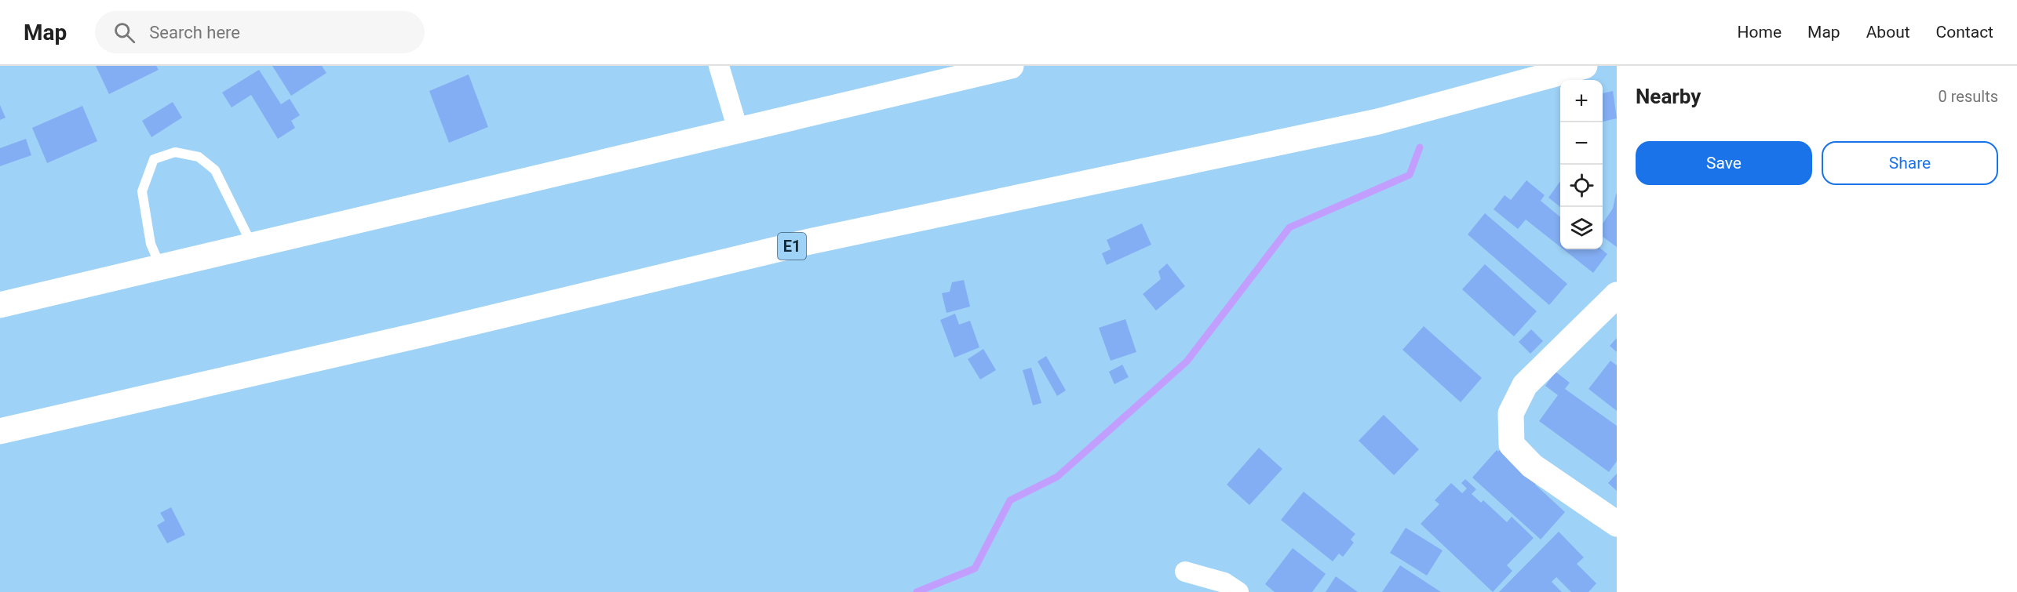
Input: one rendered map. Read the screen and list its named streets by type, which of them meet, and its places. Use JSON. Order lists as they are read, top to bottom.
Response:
{
  "streets": {
    "main road": ["E1"]
  },
  "page": {
    "header": "Map",
    "search": "Search here",
    "nav": [
      "Home",
      "Map",
      "About",
      "Contact"
    ],
    "heading": ["Nearby", "0 results"],
    "map_buttons": ["+", "−"],
    "buttons": ["Save", "Share"]
  }
}
